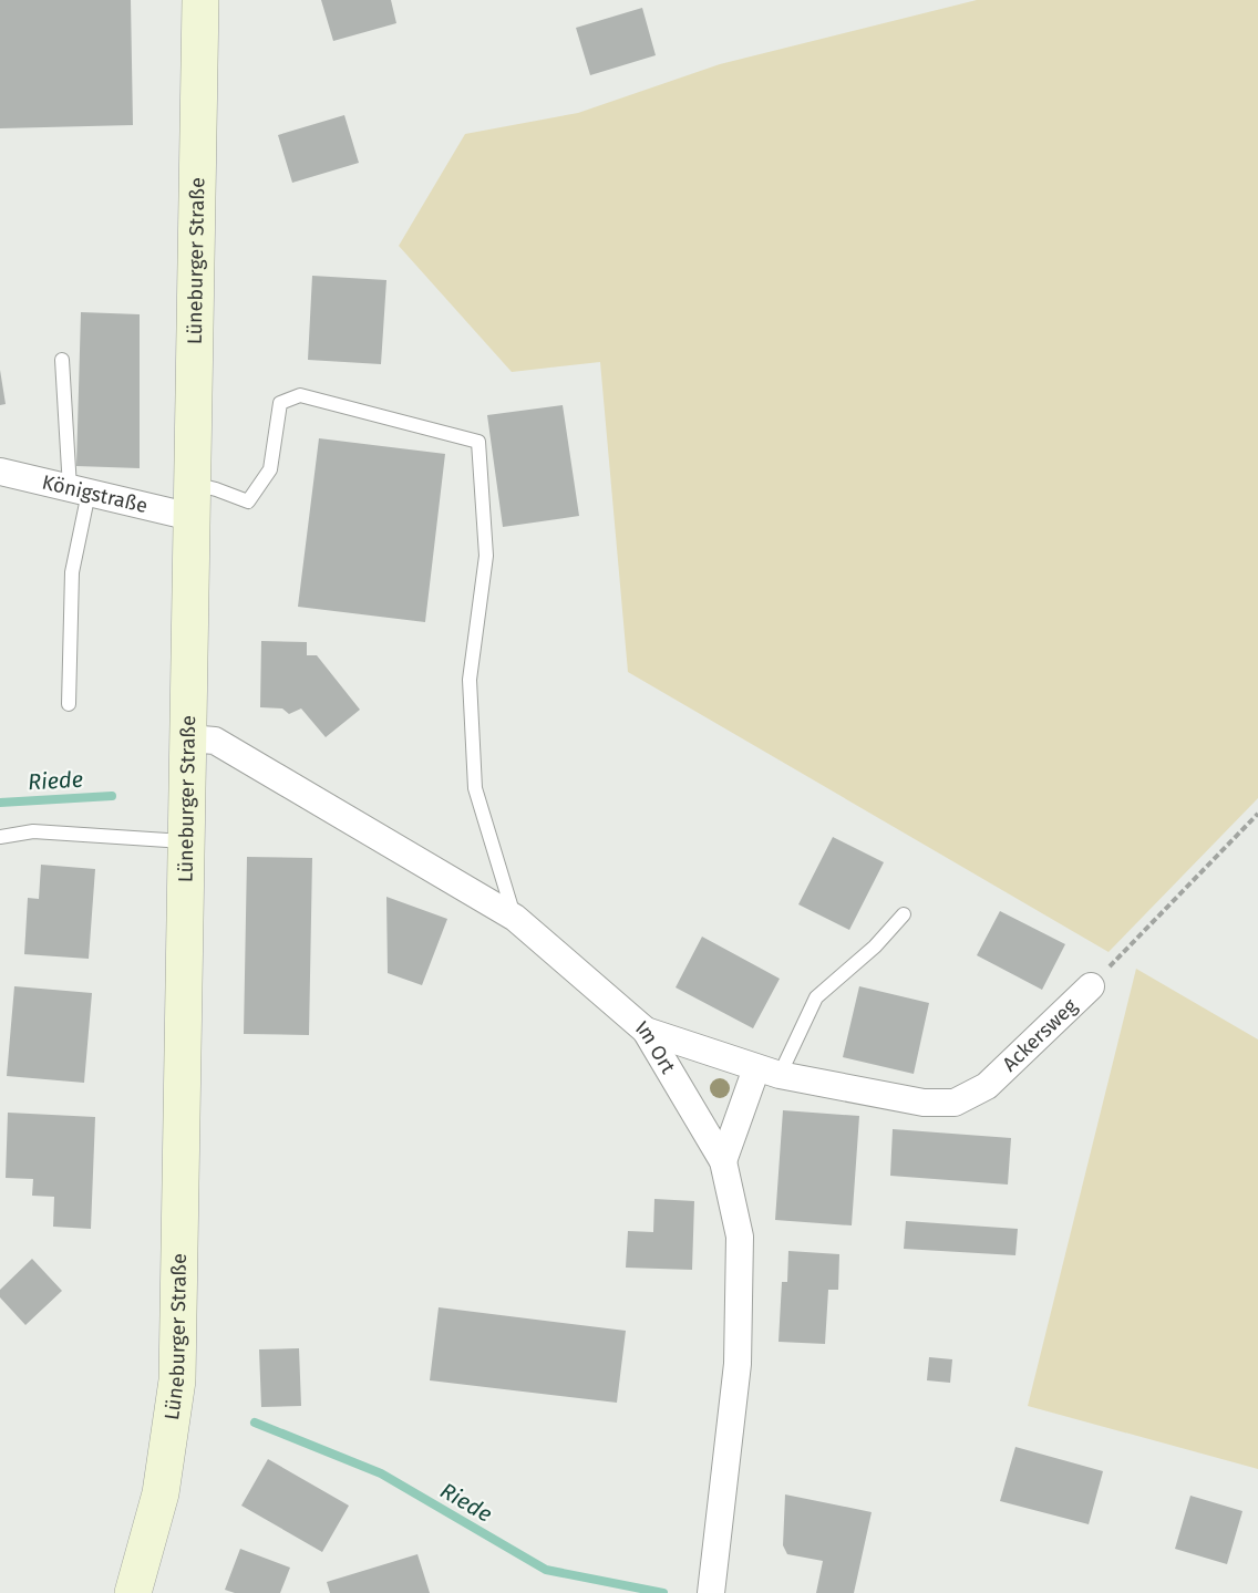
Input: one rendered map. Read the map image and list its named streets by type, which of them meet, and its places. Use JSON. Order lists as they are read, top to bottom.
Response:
{
  "streets": {
    "main road": ["Lüneburger Straße"],
    "street": ["Königstraße", "Ackersweg", "Im Ort"]
  },
  "crossings": [
    ["Lüneburger Straße", "Königstraße"],
    ["Lüneburger Straße", "Im Ort"],
    ["Ackersweg", "Im Ort"]
  ],
  "water": ["Riede"]
}
